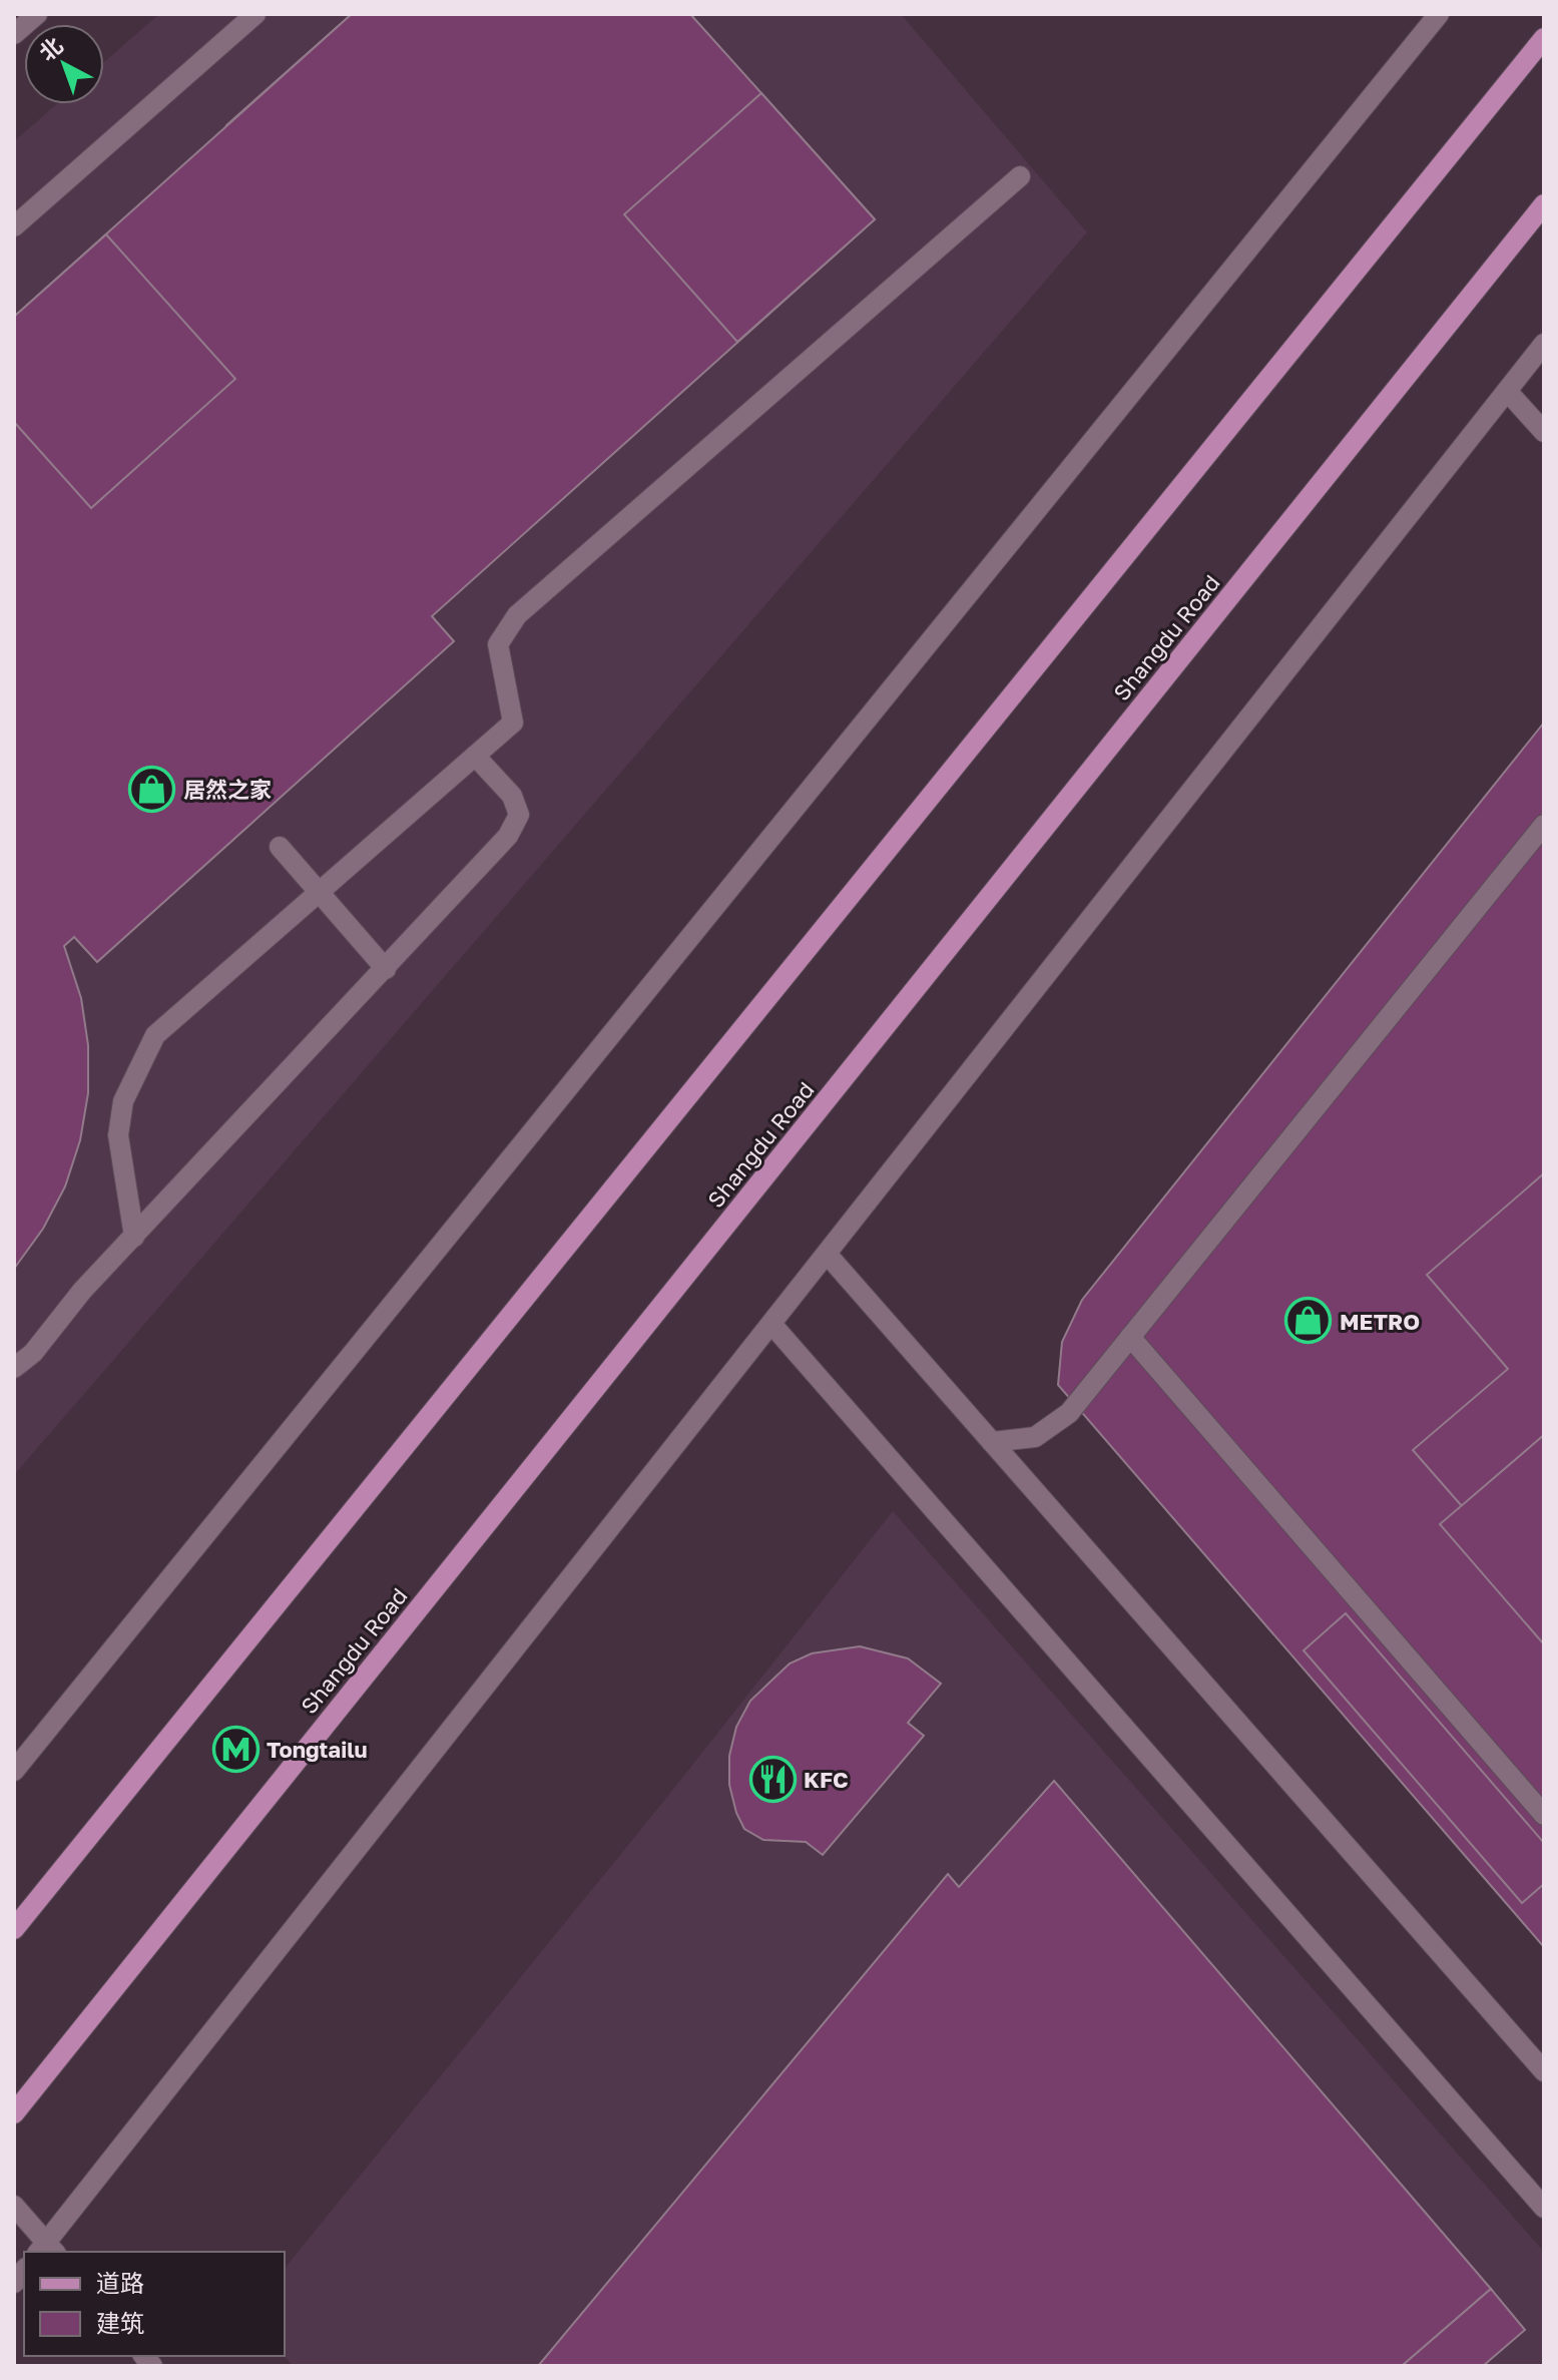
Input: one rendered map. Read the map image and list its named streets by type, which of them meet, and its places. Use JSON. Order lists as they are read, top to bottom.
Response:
{
  "streets": {
    "main road": ["Shangdu Road"]
  },
  "places": {
    "shop": ["居然之家", "METRO"],
    "metro station": ["Tongtailu"],
    "restaurant": ["KFC"]
  },
  "legend": ["道路", "建筑"],
  "north": "top left"
}
